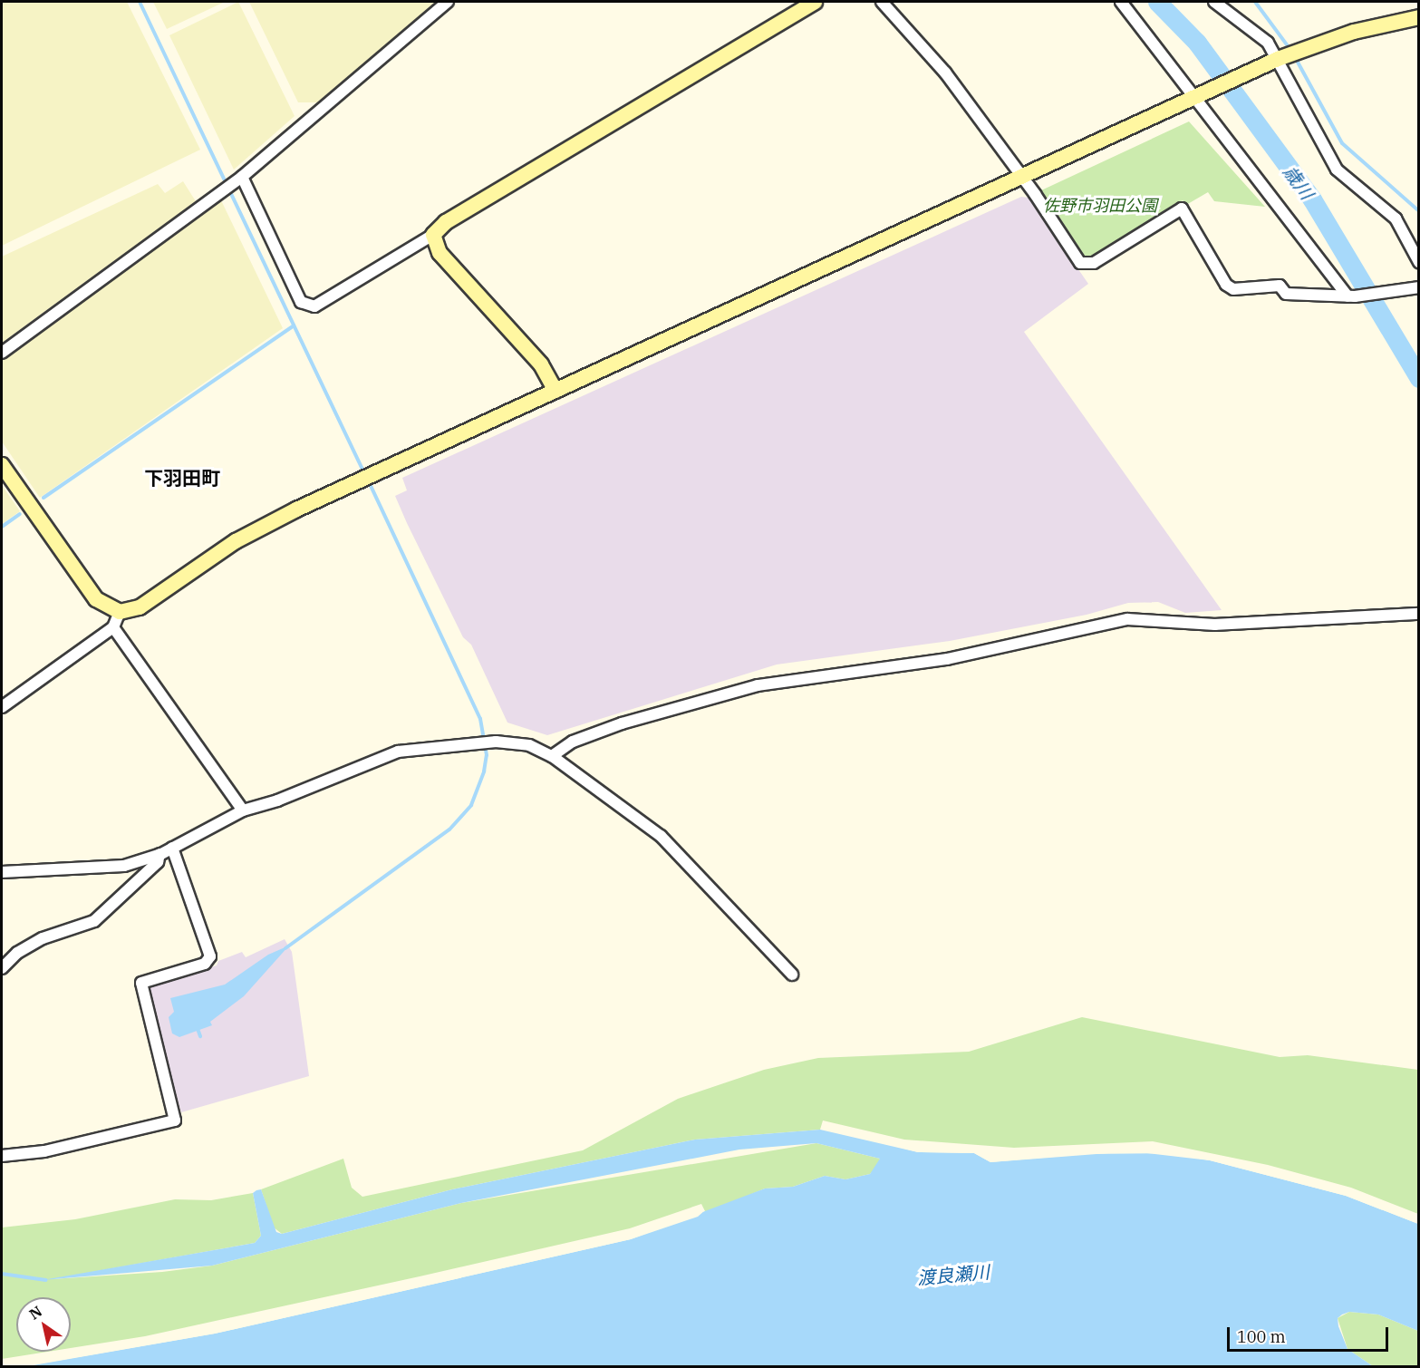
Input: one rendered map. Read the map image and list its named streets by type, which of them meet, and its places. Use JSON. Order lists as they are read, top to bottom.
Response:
{
  "districts": ["下羽田町"],
  "water": ["歳川", "渡良瀬川"],
  "parks": ["佐野市羽田公園"],
  "scale_bar": "100 m",
  "north": "top left"
}
